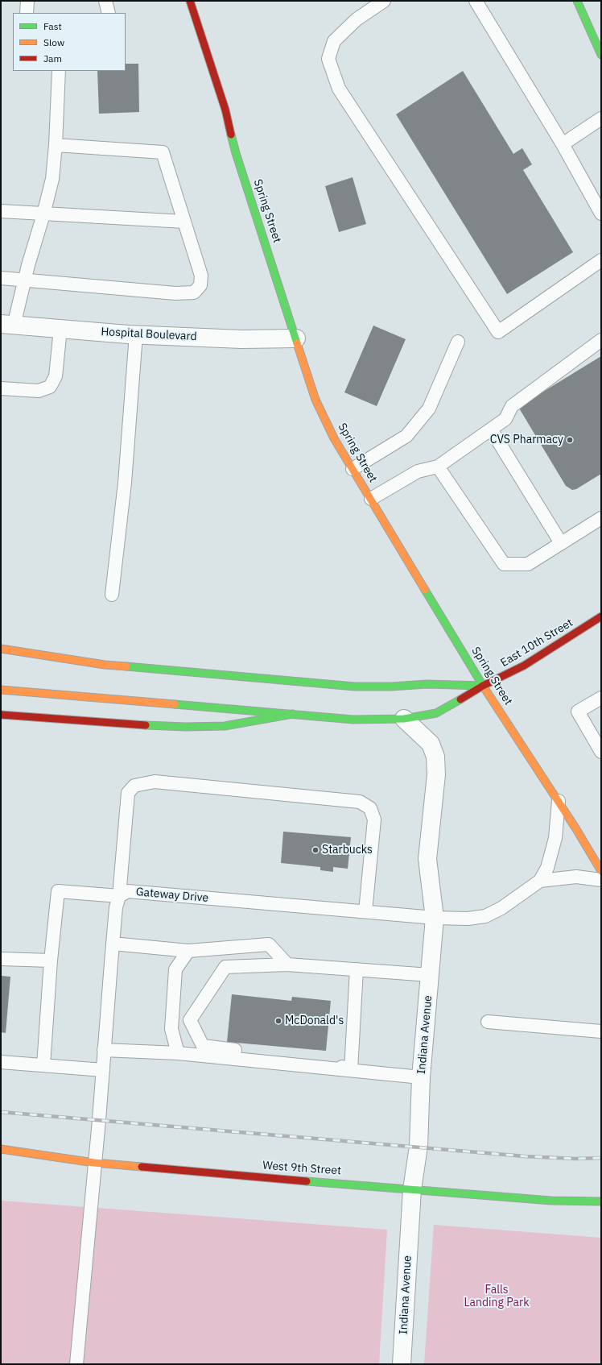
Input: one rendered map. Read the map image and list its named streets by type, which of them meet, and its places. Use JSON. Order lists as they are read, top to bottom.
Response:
{
  "streets": {
    "main road": ["Spring Street", "East 10th Street", "West 9th Street"],
    "street": ["Hospital Boulevard", "Indiana Avenue"],
    "lane": ["Gateway Drive"]
  },
  "crossings": [
    ["Spring Street", "Hospital Boulevard"],
    ["Spring Street", "East 10th Street"],
    ["East 10th Street", "Indiana Avenue"],
    ["Gateway Drive", "Indiana Avenue"],
    ["Gateway Drive", "West 9th Street"],
    ["Indiana Avenue", "West 9th Street"]
  ],
  "parks": ["Falls Landing Park"],
  "places": ["CVS Pharmacy", "Starbucks", "McDonald's"],
  "legend": ["Fast", "Slow", "Jam"]
}
